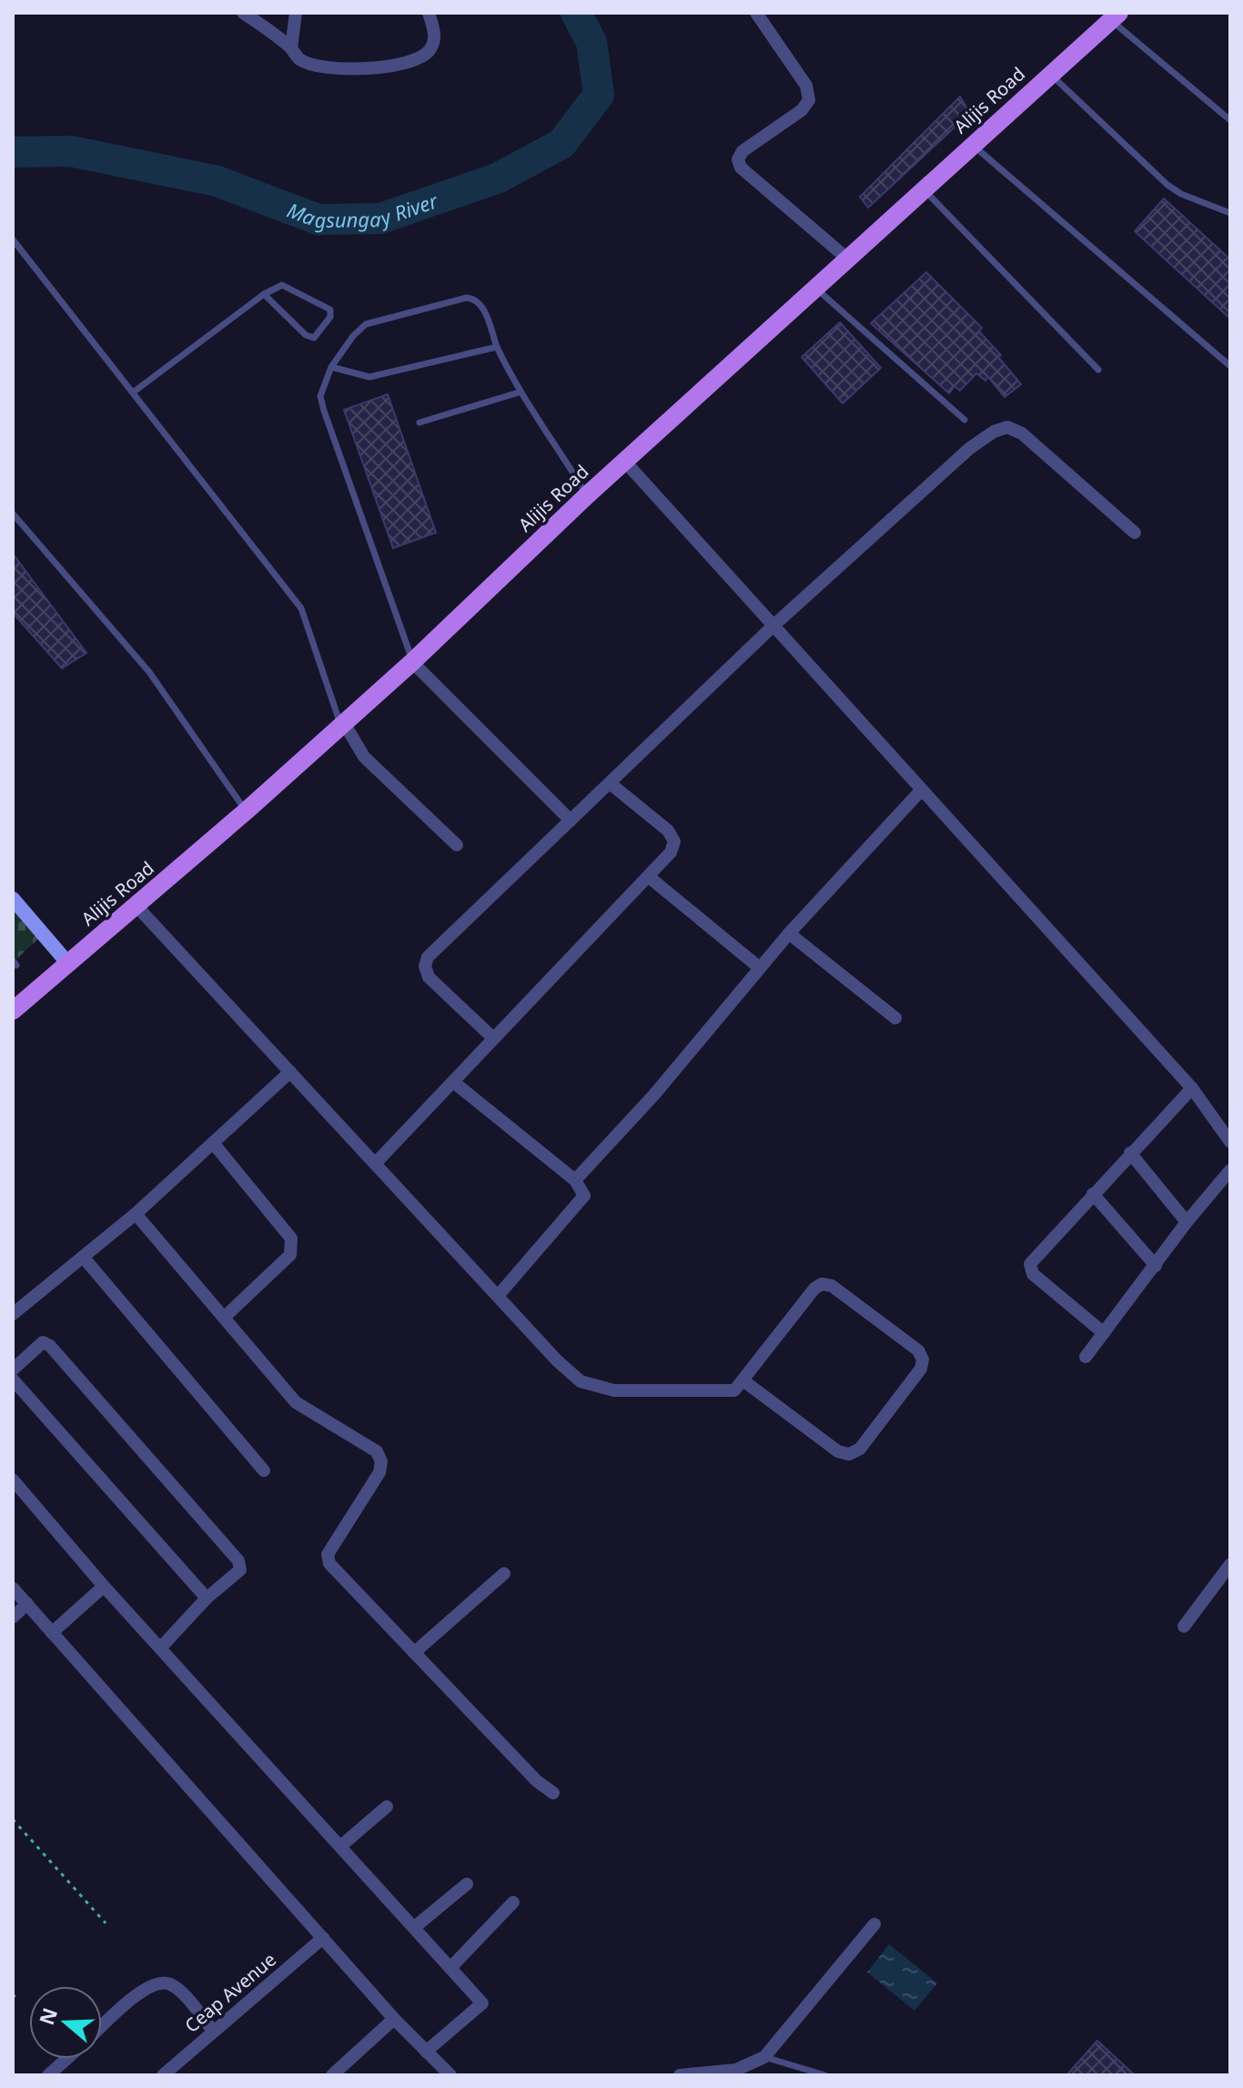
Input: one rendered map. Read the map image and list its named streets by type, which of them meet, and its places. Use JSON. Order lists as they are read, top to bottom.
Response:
{
  "streets": {
    "main road": ["Alijis Road"],
    "street": ["Ceap Avenue"]
  },
  "water": ["Magsungay River"],
  "north": "left"
}
